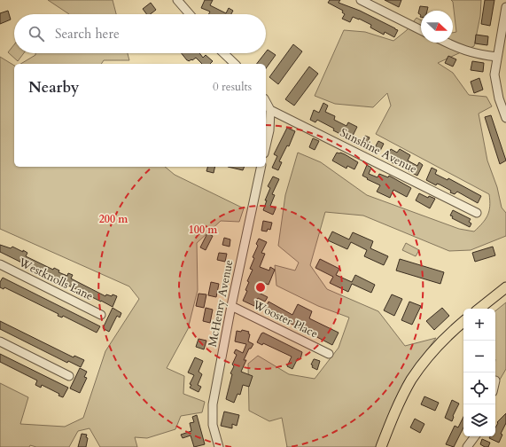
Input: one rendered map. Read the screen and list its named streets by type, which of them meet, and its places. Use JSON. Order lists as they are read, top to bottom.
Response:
{
  "streets": {
    "street": [
      "Sunshine Avenue",
      "Westknolls Lane",
      "McHenry Avenue",
      "Wooster Place"
    ]
  },
  "crossings": [
    ["McHenry Avenue", "Wooster Place"]
  ],
  "north": "right",
  "page": {
    "search": "Search here",
    "heading": ["Nearby", "0 results"],
    "map_buttons": ["+", "−"]
  },
  "rings": ["200 m", "100 m"]
}
